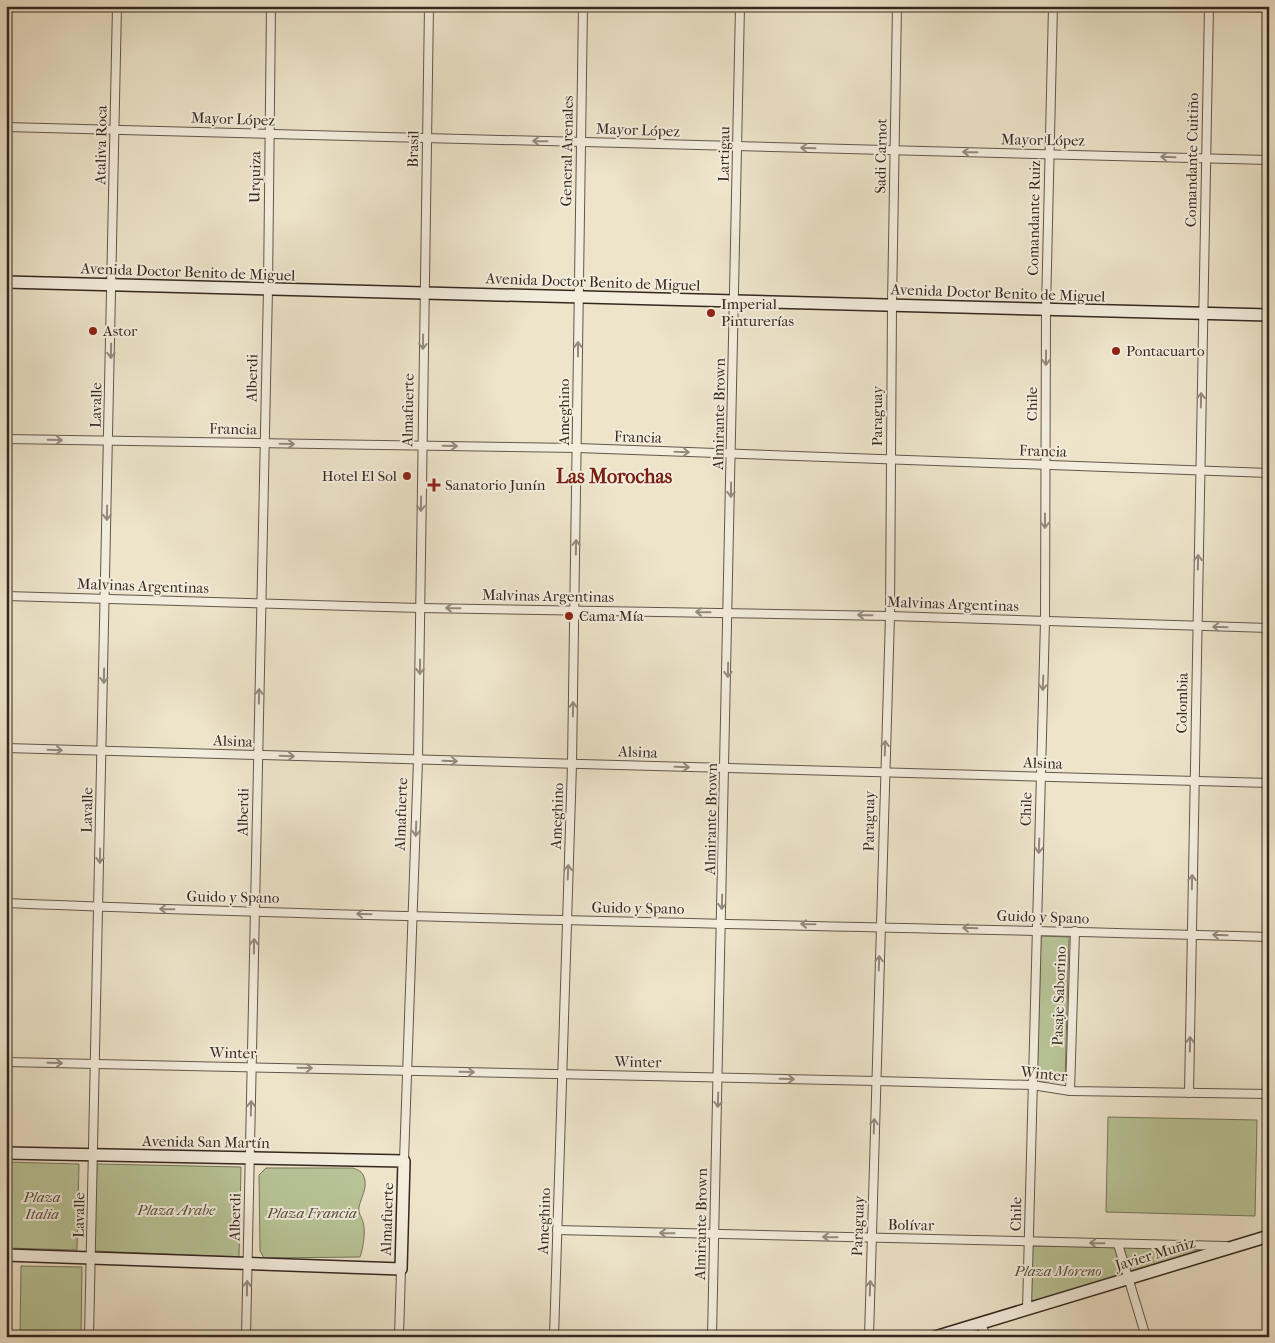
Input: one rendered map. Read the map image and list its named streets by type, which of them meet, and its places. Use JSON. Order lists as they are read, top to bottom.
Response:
{
  "streets": {
    "main road": [
      "Avenida Doctor Benito de Miguel",
      "Almafuerte",
      "Avenida San Martín",
      "Javier Muñiz"
    ],
    "street": [
      "Mayor López",
      "Ataliva Roca",
      "Brasil",
      "General Arenales",
      "Lartigau",
      "Sadi Carnot",
      "Comandante Cuitiño",
      "Urquiza",
      "Comandante Ruiz",
      "Alberdi",
      "Chile",
      "Lavalle",
      "Ameghino",
      "Almirante Brown",
      "Paraguay",
      "Francia",
      "Malvinas Argentinas",
      "Colombia",
      "Alsina",
      "Guido y Spano",
      "Pasaje Saborino",
      "Winter",
      "Bolívar"
    ]
  },
  "crossings": [
    ["Mayor López", "Ataliva Roca"],
    ["Mayor López", "Brasil"],
    ["Mayor López", "General Arenales"],
    ["Mayor López", "Lartigau"],
    ["Mayor López", "Sadi Carnot"],
    ["Mayor López", "Comandante Cuitiño"],
    ["Mayor López", "Urquiza"],
    ["Mayor López", "Comandante Ruiz"],
    ["Ataliva Roca", "Avenida Doctor Benito de Miguel"],
    ["Ataliva Roca", "Lavalle"],
    ["Brasil", "Avenida Doctor Benito de Miguel"],
    ["Brasil", "Almafuerte"],
    ["General Arenales", "Avenida Doctor Benito de Miguel"],
    ["General Arenales", "Ameghino"],
    ["Lartigau", "Avenida Doctor Benito de Miguel"],
    ["Lartigau", "Almirante Brown"],
    ["Sadi Carnot", "Avenida Doctor Benito de Miguel"],
    ["Sadi Carnot", "Paraguay"],
    ["Comandante Cuitiño", "Avenida Doctor Benito de Miguel"],
    ["Comandante Cuitiño", "Colombia"],
    ["Urquiza", "Avenida Doctor Benito de Miguel"],
    ["Urquiza", "Alberdi"],
    ["Comandante Ruiz", "Avenida Doctor Benito de Miguel"],
    ["Comandante Ruiz", "Chile"],
    ["Avenida Doctor Benito de Miguel", "Alberdi"],
    ["Avenida Doctor Benito de Miguel", "Chile"],
    ["Avenida Doctor Benito de Miguel", "Lavalle"],
    ["Avenida Doctor Benito de Miguel", "Almafuerte"],
    ["Avenida Doctor Benito de Miguel", "Ameghino"],
    ["Avenida Doctor Benito de Miguel", "Almirante Brown"],
    ["Avenida Doctor Benito de Miguel", "Paraguay"],
    ["Avenida Doctor Benito de Miguel", "Colombia"],
    ["Alberdi", "Francia"],
    ["Alberdi", "Malvinas Argentinas"],
    ["Alberdi", "Alsina"],
    ["Alberdi", "Guido y Spano"],
    ["Alberdi", "Winter"],
    ["Alberdi", "Avenida San Martín"],
    ["Chile", "Francia"],
    ["Chile", "Malvinas Argentinas"],
    ["Chile", "Alsina"],
    ["Chile", "Guido y Spano"],
    ["Chile", "Winter"],
    ["Chile", "Bolívar"],
    ["Chile", "Javier Muñiz"],
    ["Lavalle", "Francia"],
    ["Lavalle", "Malvinas Argentinas"],
    ["Lavalle", "Alsina"],
    ["Lavalle", "Guido y Spano"],
    ["Lavalle", "Winter"],
    ["Lavalle", "Avenida San Martín"],
    ["Almafuerte", "Francia"],
    ["Almafuerte", "Malvinas Argentinas"],
    ["Almafuerte", "Alsina"],
    ["Almafuerte", "Guido y Spano"],
    ["Almafuerte", "Winter"],
    ["Almafuerte", "Avenida San Martín"],
    ["Ameghino", "Francia"],
    ["Ameghino", "Malvinas Argentinas"],
    ["Ameghino", "Alsina"],
    ["Ameghino", "Guido y Spano"],
    ["Ameghino", "Winter"],
    ["Ameghino", "Bolívar"],
    ["Almirante Brown", "Francia"],
    ["Almirante Brown", "Malvinas Argentinas"],
    ["Almirante Brown", "Alsina"],
    ["Almirante Brown", "Guido y Spano"],
    ["Almirante Brown", "Winter"],
    ["Almirante Brown", "Bolívar"],
    ["Paraguay", "Francia"],
    ["Paraguay", "Malvinas Argentinas"],
    ["Paraguay", "Alsina"],
    ["Paraguay", "Guido y Spano"],
    ["Paraguay", "Winter"],
    ["Paraguay", "Bolívar"],
    ["Francia", "Colombia"],
    ["Malvinas Argentinas", "Colombia"],
    ["Colombia", "Alsina"],
    ["Colombia", "Guido y Spano"],
    ["Colombia", "Winter"],
    ["Guido y Spano", "Pasaje Saborino"],
    ["Pasaje Saborino", "Winter"],
    ["Bolívar", "Javier Muñiz"]
  ],
  "one_way": [
    "Mayor López",
    "Alberdi",
    "Chile",
    "Lavalle",
    "Almafuerte",
    "Ameghino",
    "Almirante Brown",
    "Paraguay",
    "Francia",
    "Malvinas Argentinas",
    "Colombia",
    "Alsina",
    "Guido y Spano",
    "Winter",
    "Bolívar"
  ],
  "districts": ["Las Morochas"],
  "parks": [
    "Plaza Italia",
    "Plaza Arabe",
    "Plaza Francia",
    "Plaza Moreno"
  ],
  "places": {
    "other": [
      "Imperial Pinturerías",
      "Astor",
      "Pontacuarto",
      "Hotel El Sol",
      "Cama Mía"
    ],
    "health": ["Sanatorio Junín"]
  }
}
